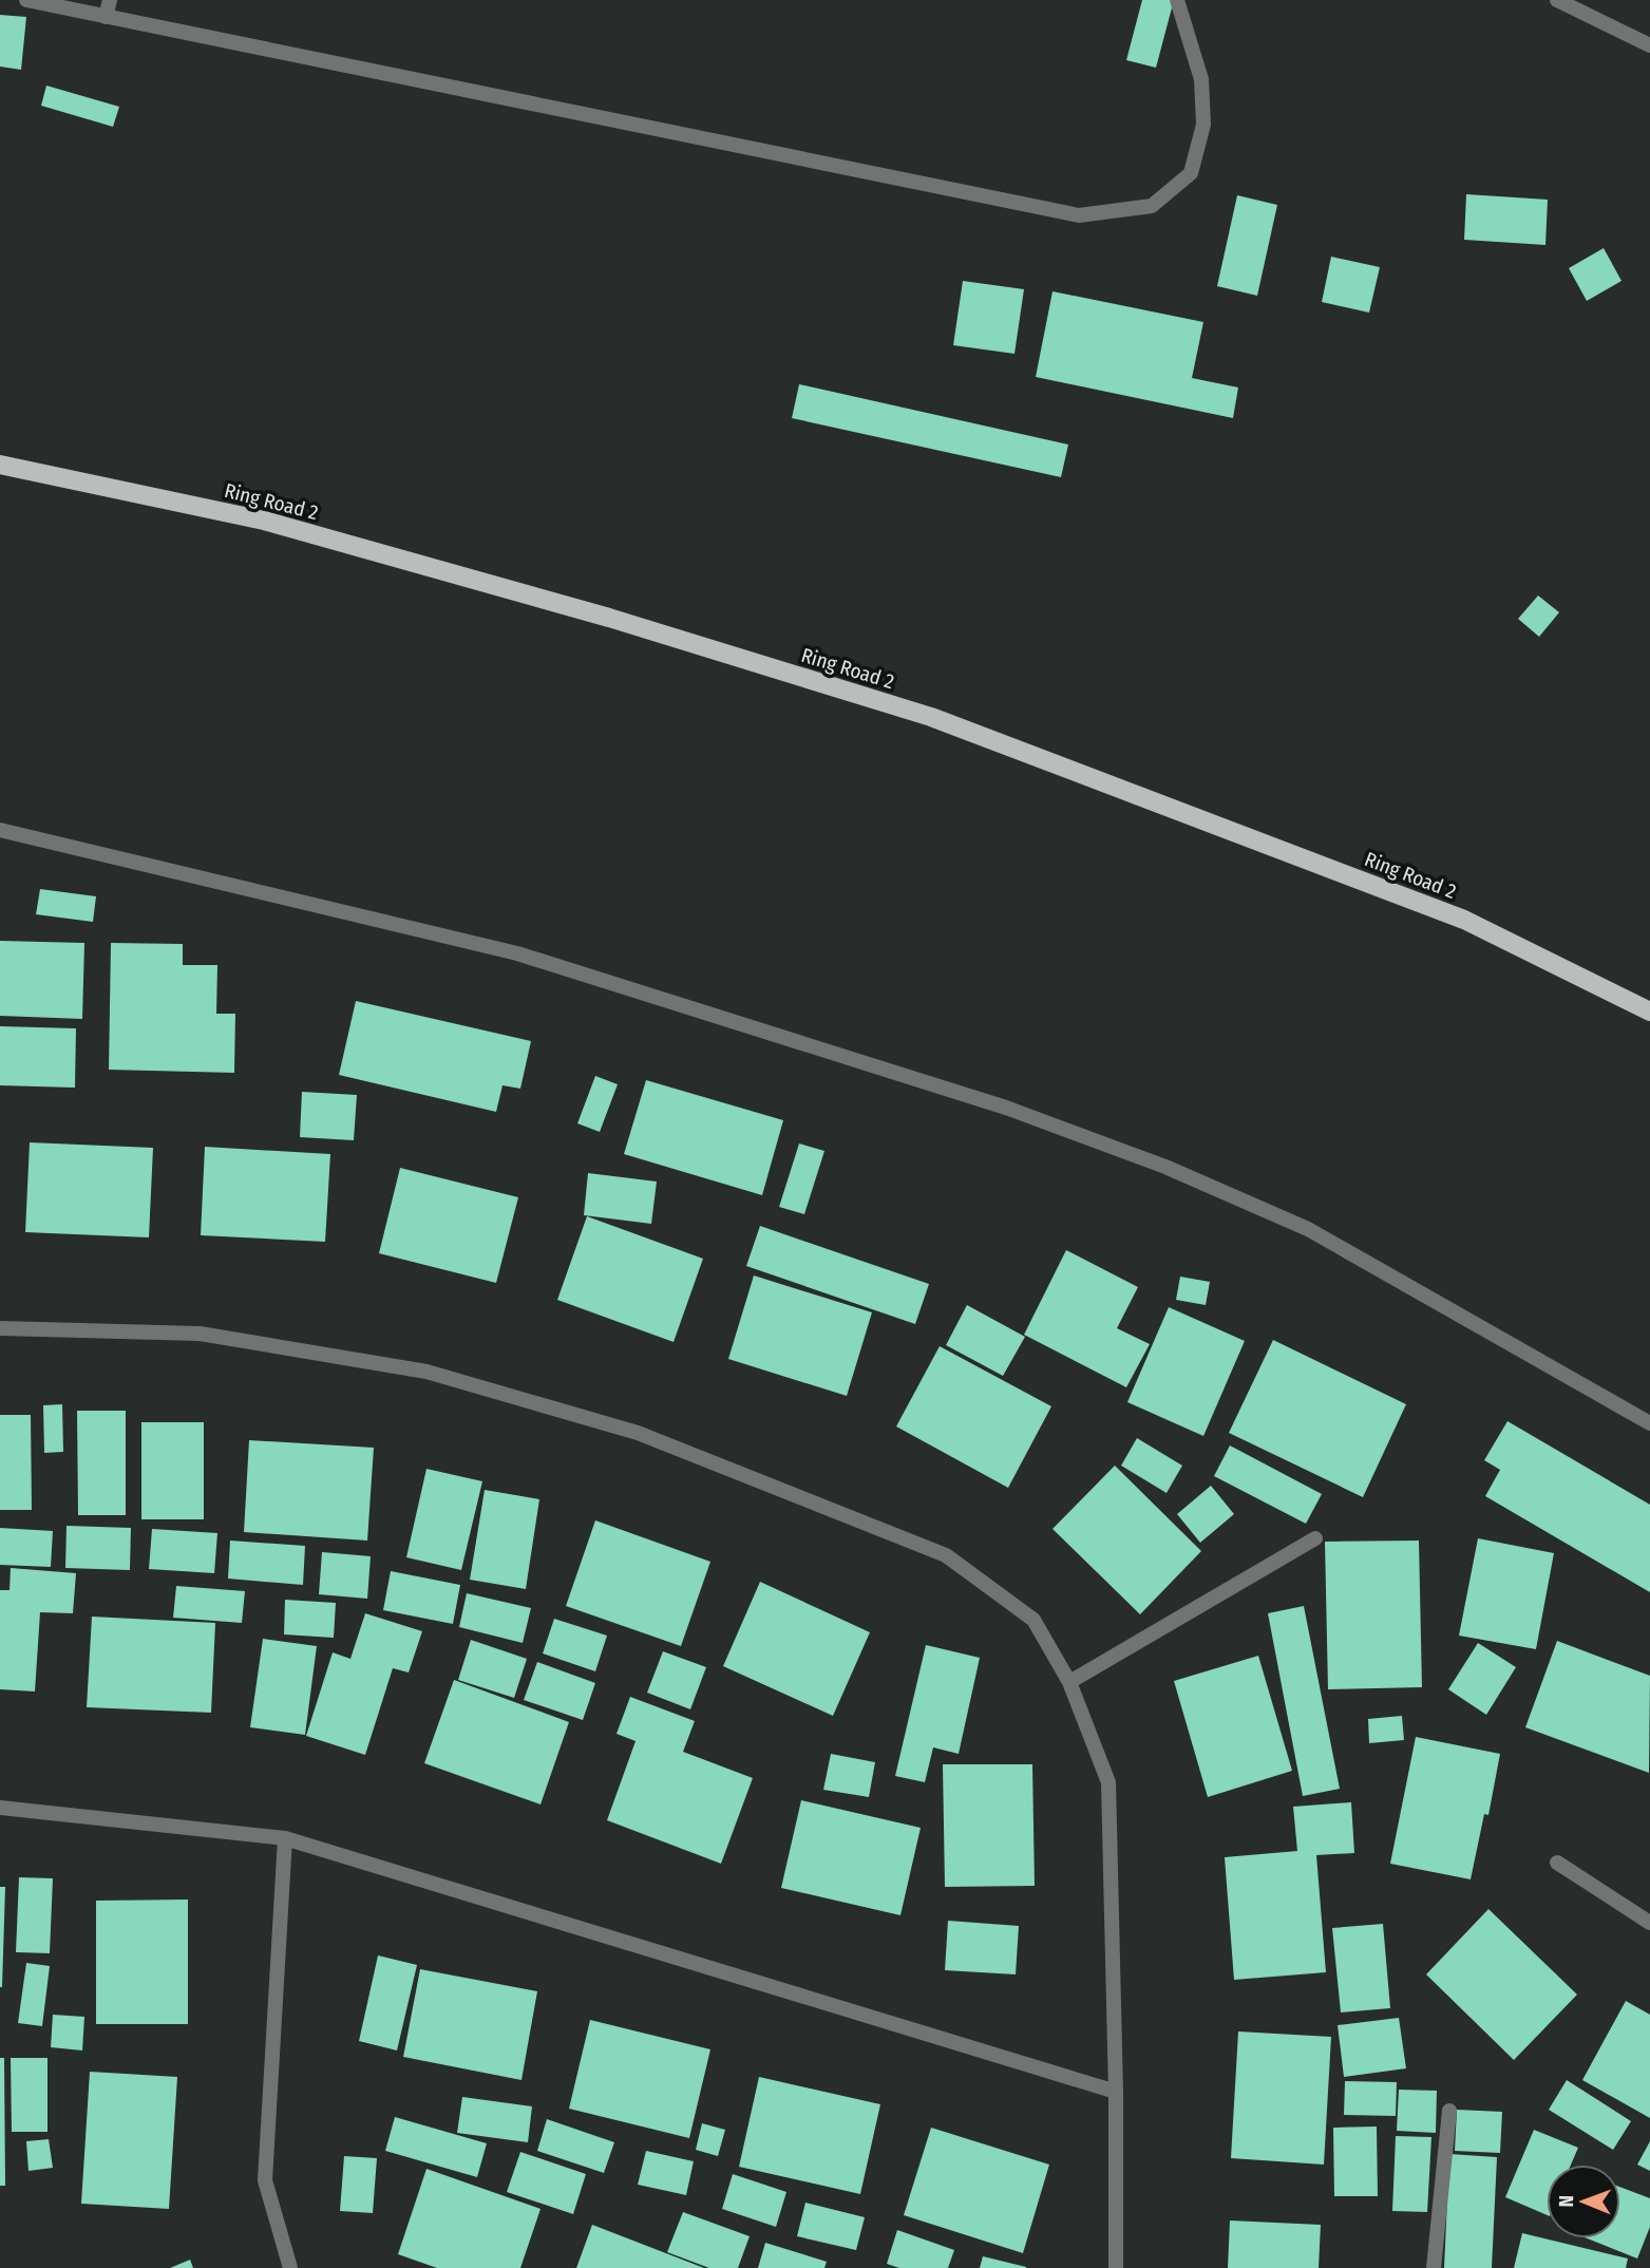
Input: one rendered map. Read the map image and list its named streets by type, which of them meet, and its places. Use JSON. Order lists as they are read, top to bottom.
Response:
{
  "streets": {
    "main road": ["Ring Road 2"]
  },
  "north": "left"
}
